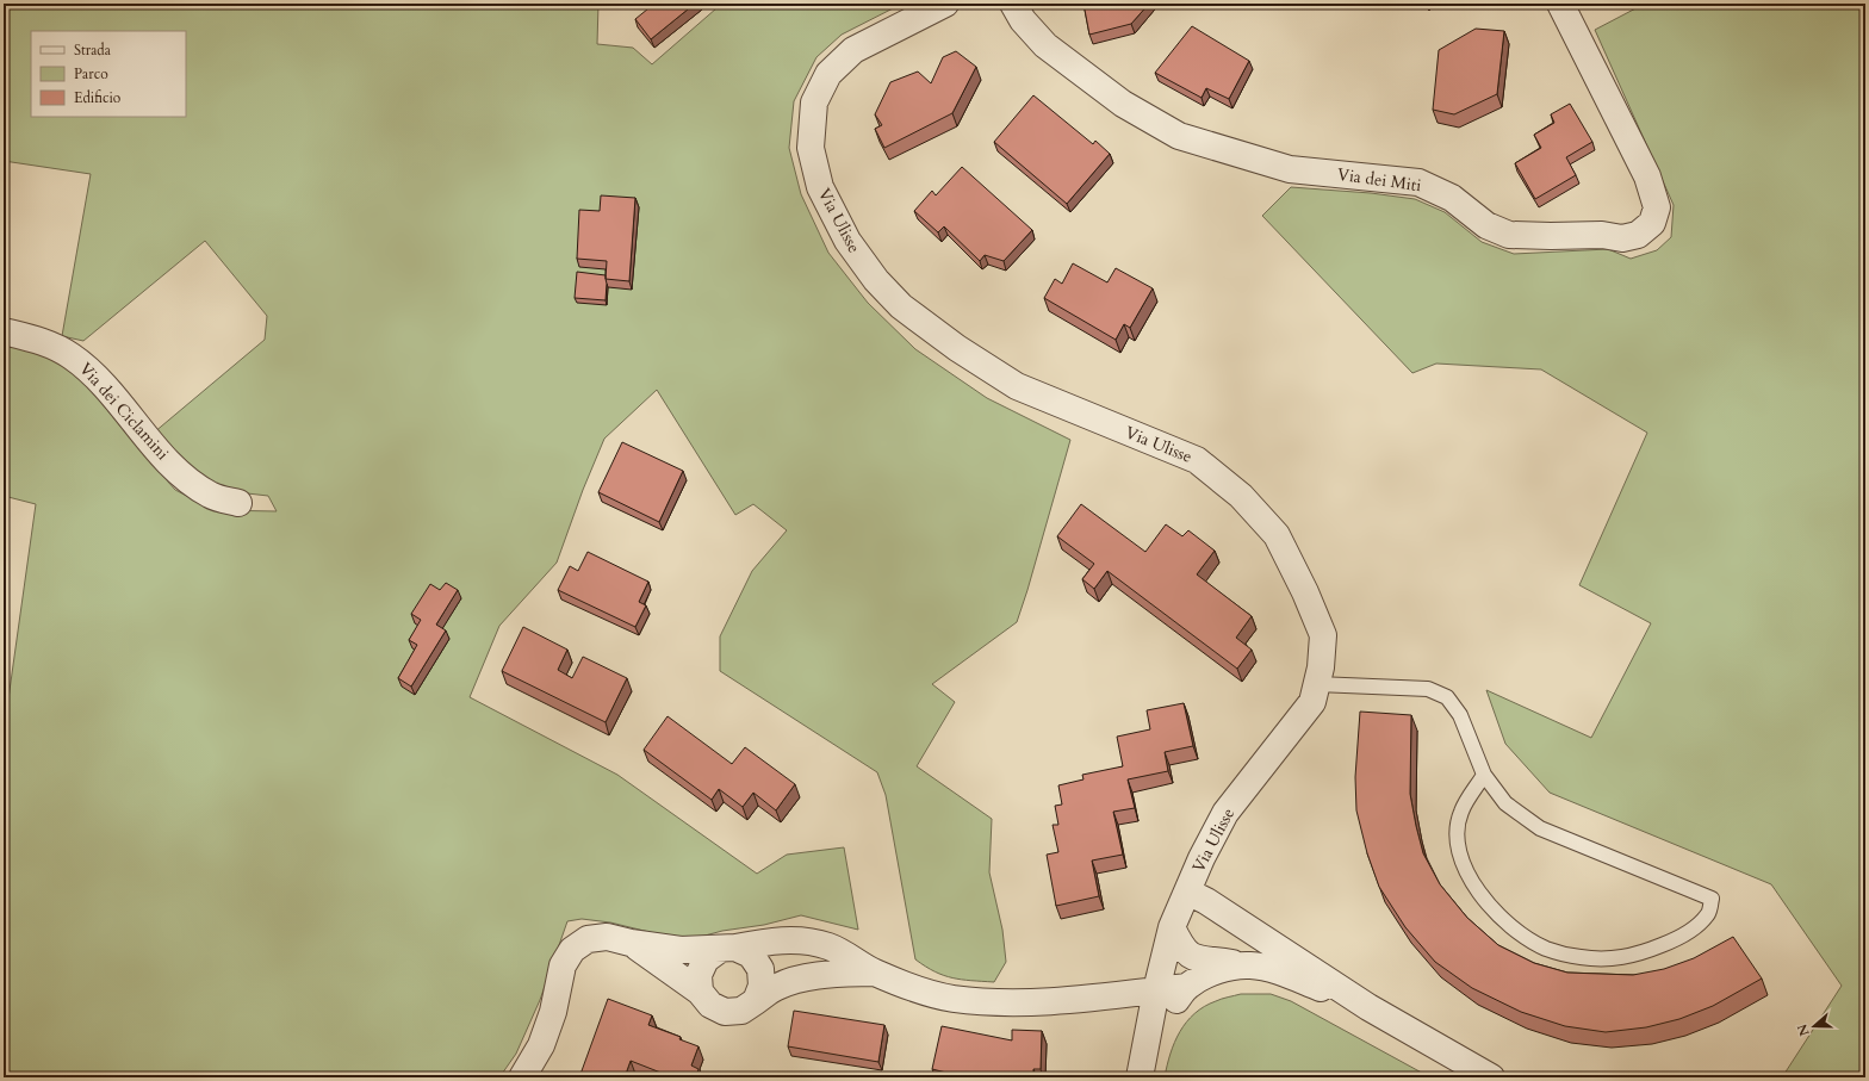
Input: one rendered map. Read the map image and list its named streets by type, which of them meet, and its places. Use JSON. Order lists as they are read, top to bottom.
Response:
{
  "streets": {
    "street": ["Via dei Miti", "Via Ulisse", "Via dei Ciclamini"]
  },
  "legend": ["Strada", "Parco", "Edificio"],
  "north": "left"
}
